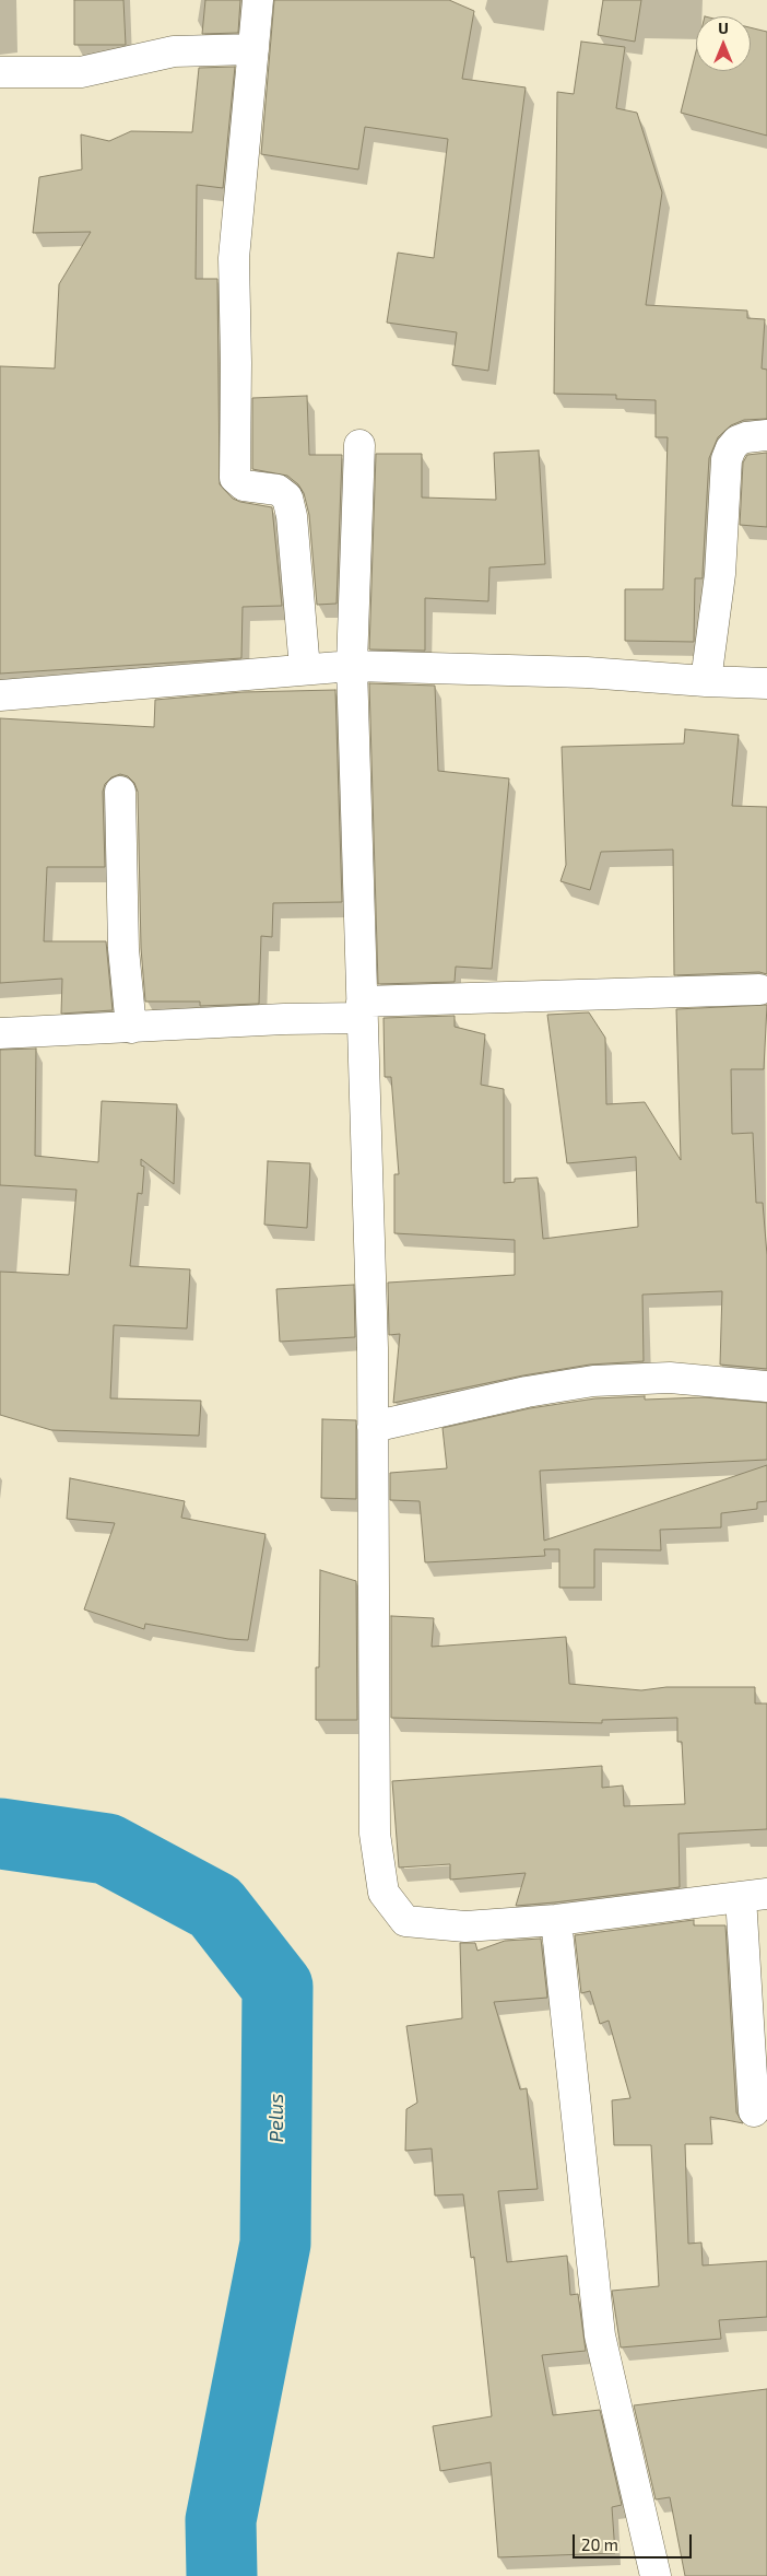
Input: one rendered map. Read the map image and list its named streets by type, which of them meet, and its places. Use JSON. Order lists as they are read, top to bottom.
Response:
{
  "water": ["Pelus"],
  "scale_bar": "20 m",
  "north": "top"
}
